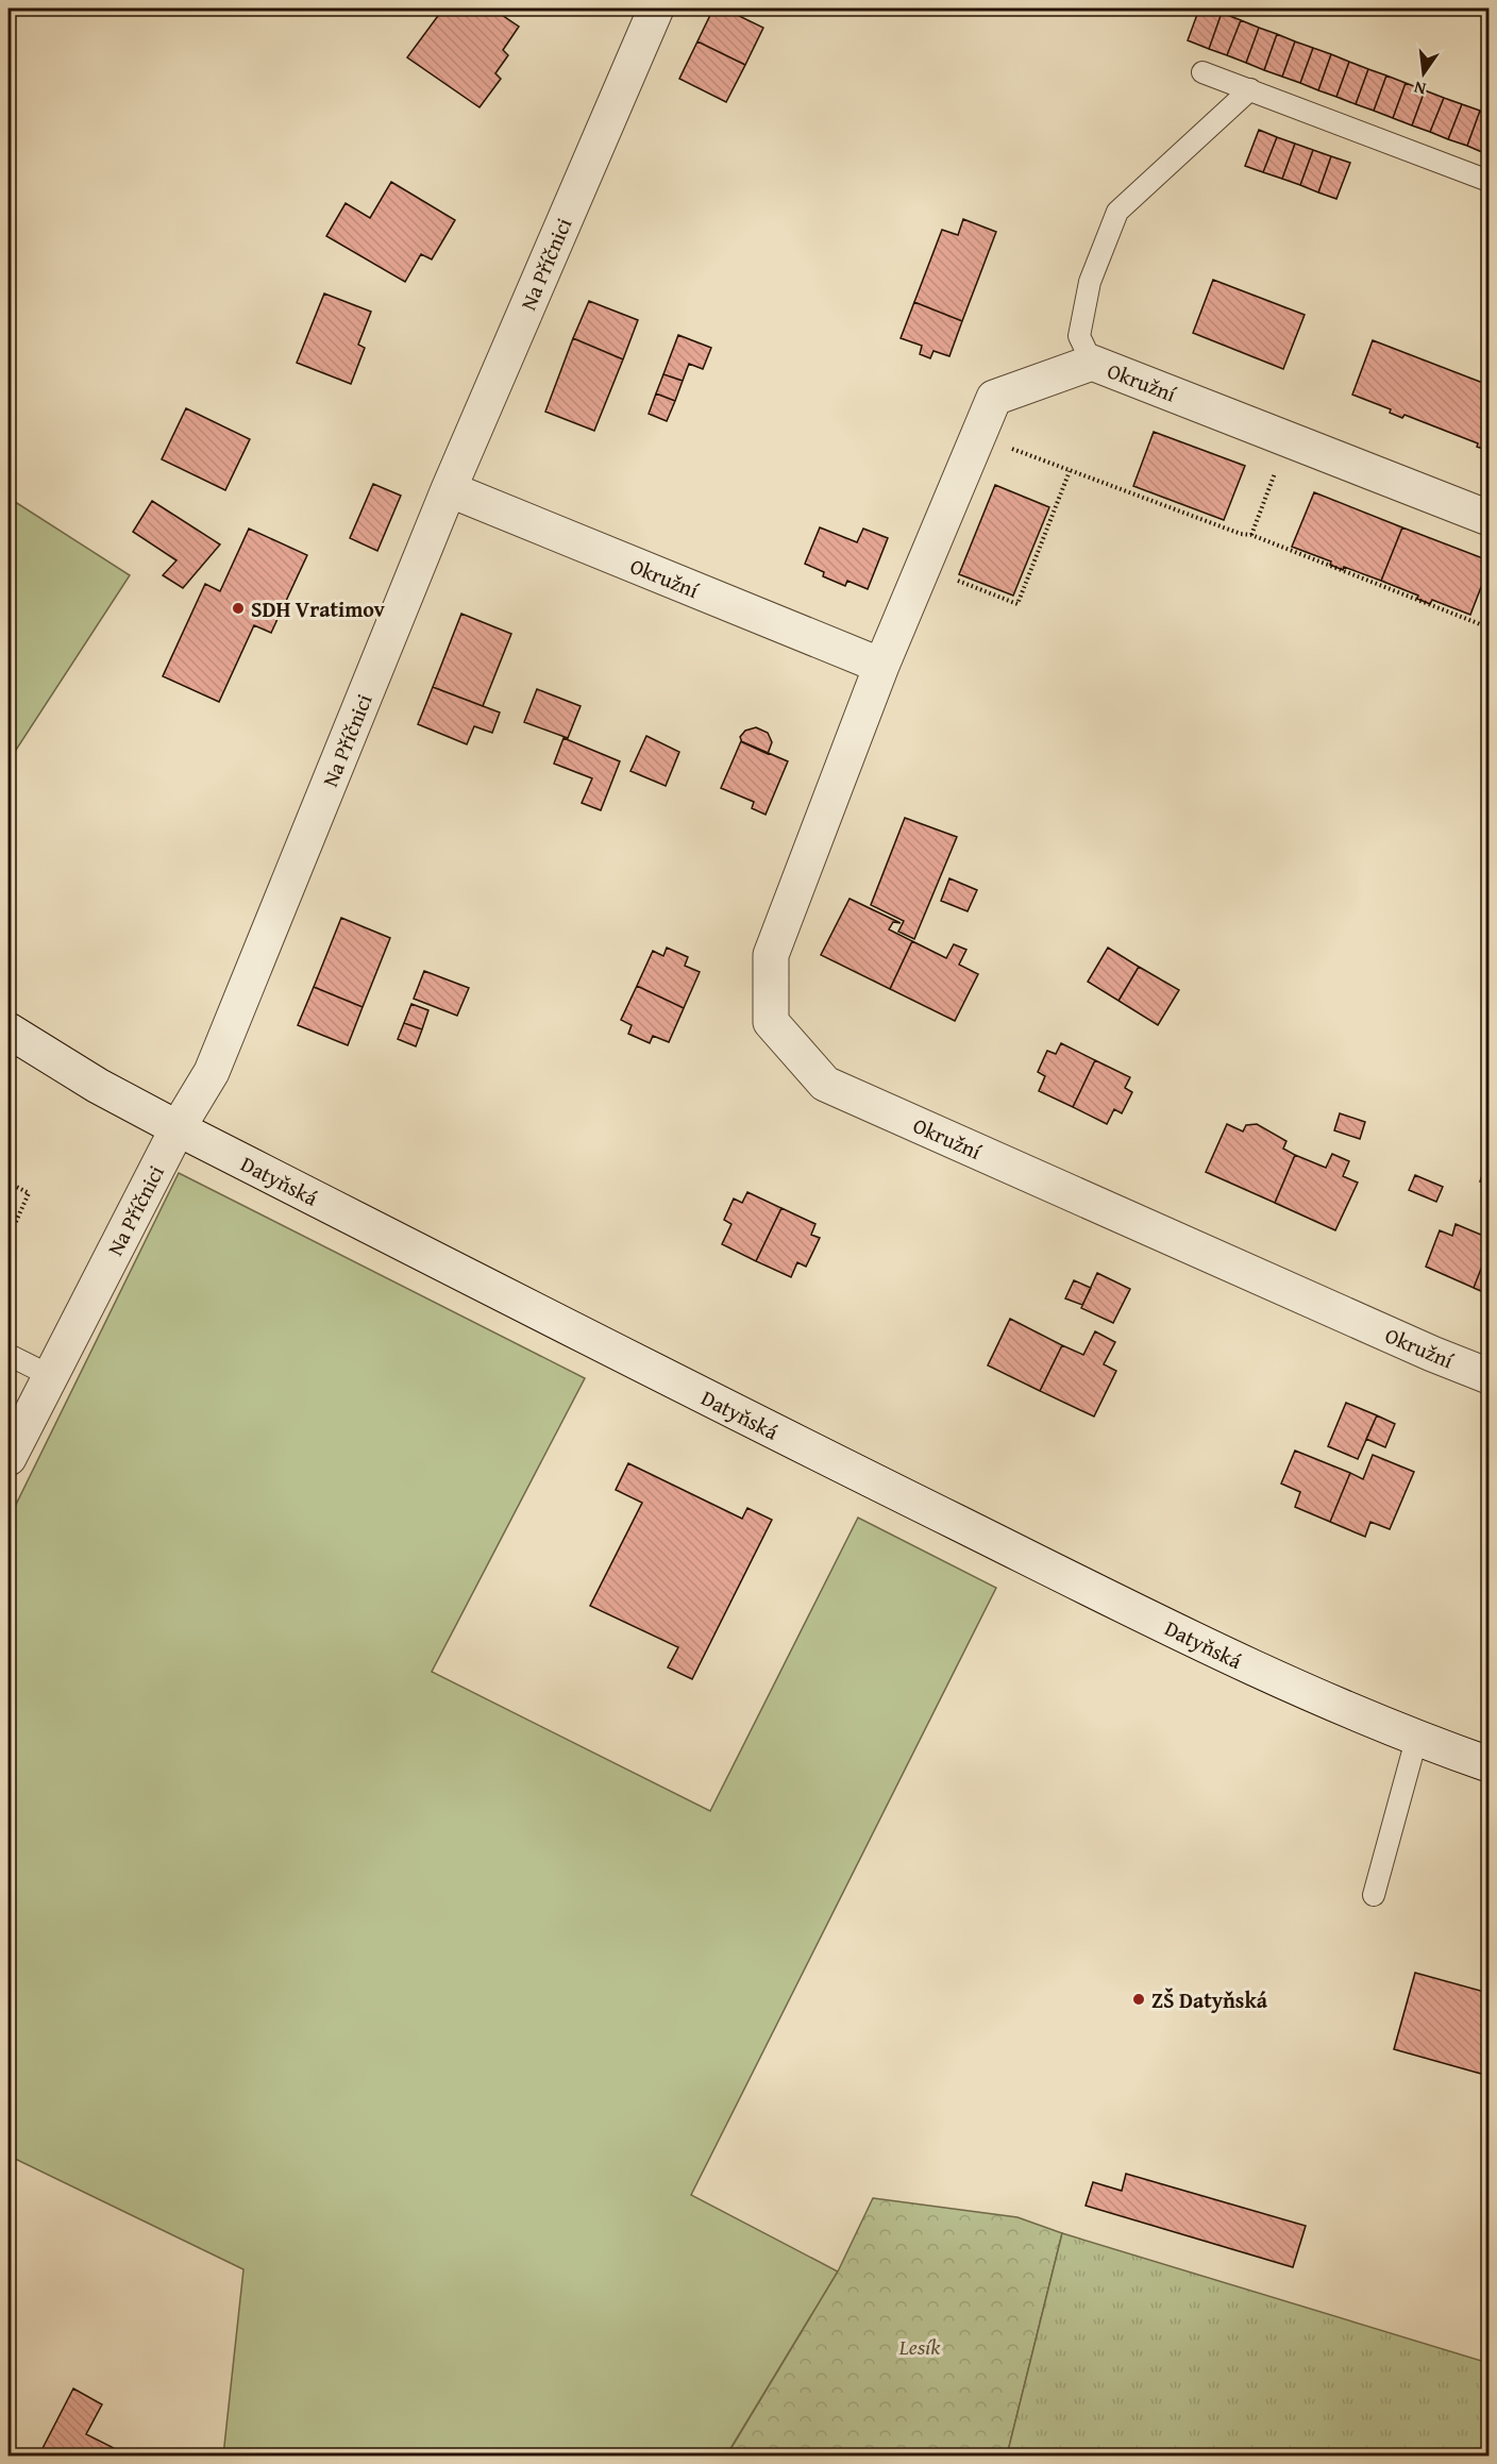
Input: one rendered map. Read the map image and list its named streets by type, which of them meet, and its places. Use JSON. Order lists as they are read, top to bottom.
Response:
{
  "streets": {
    "street": ["Na Příčnici", "Okružní", "Datyňská"]
  },
  "crossings": [
    ["Na Příčnici", "Okružní"],
    ["Na Příčnici", "Datyňská"]
  ],
  "parks": ["Lesík"],
  "places": ["SDH Vratimov", "ZŠ Datyňská"],
  "north": "bottom"
}
